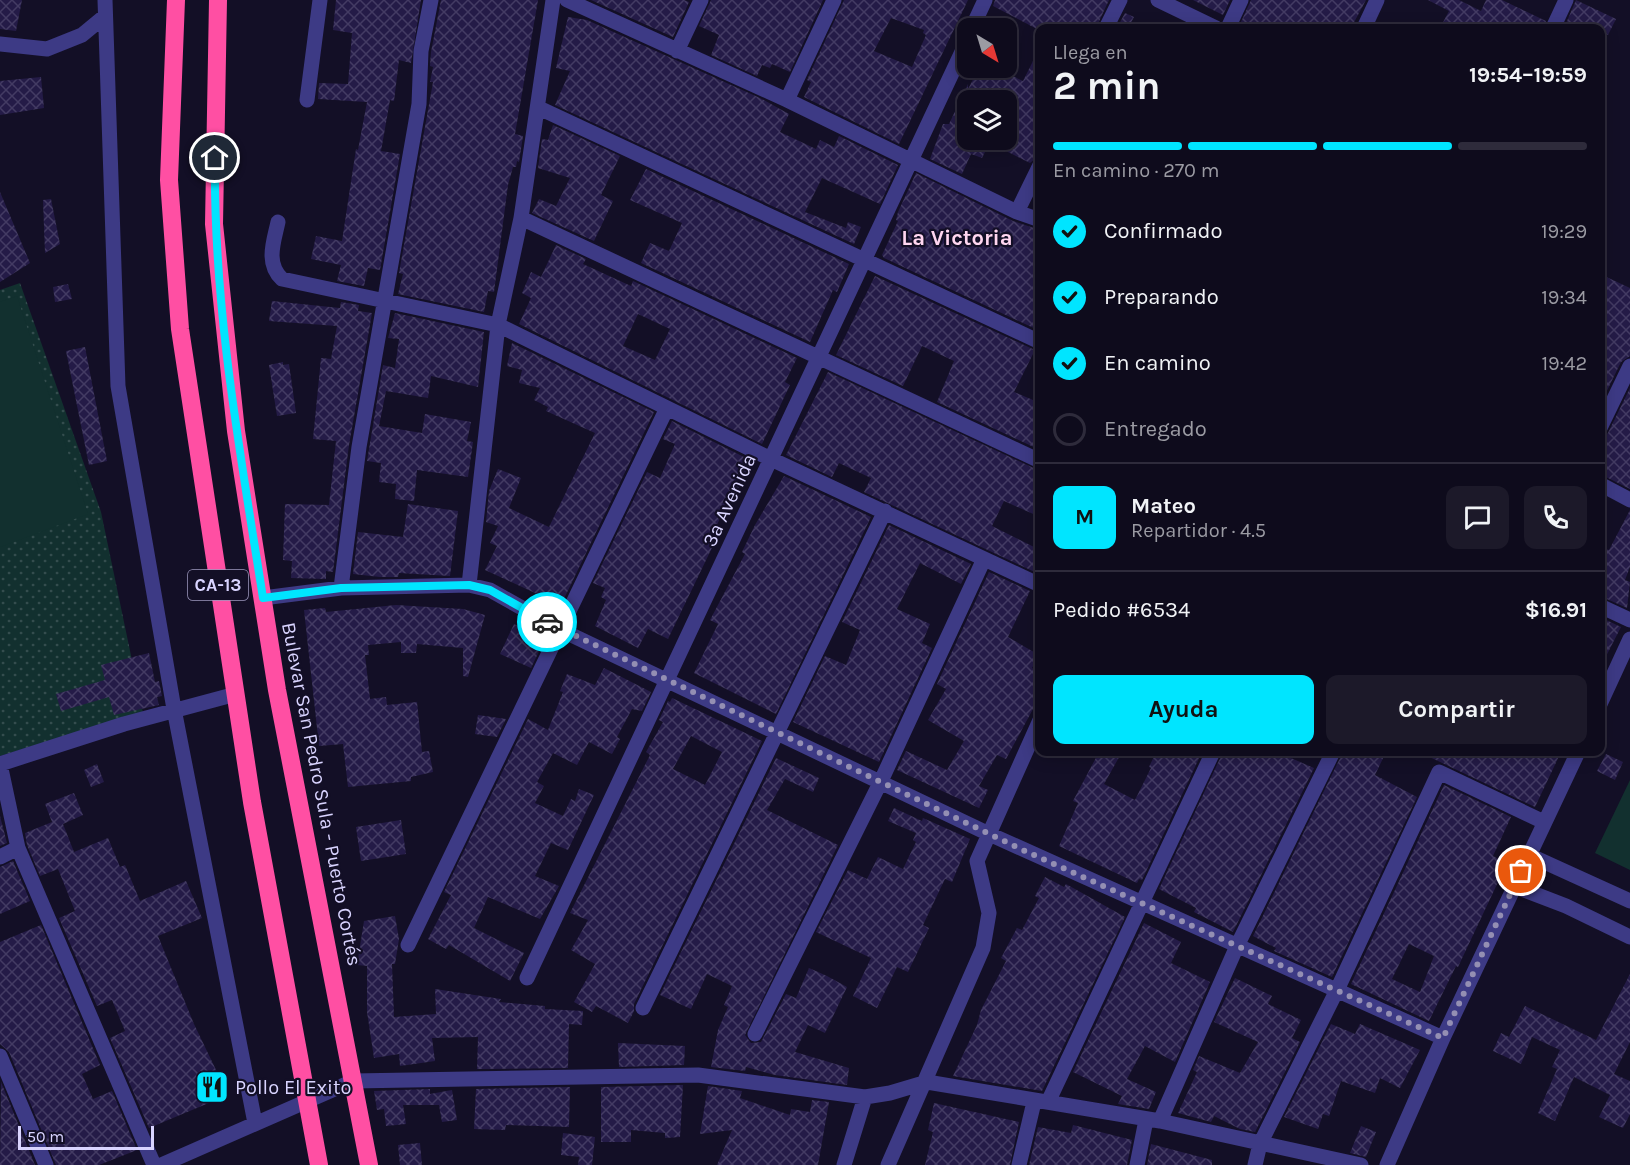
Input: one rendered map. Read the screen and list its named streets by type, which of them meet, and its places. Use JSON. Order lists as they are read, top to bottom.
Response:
{
  "streets": {
    "highway": ["CA-13", "Bulevar San Pedro Sula - Puerto Cortés"],
    "street": ["3a Avenida"]
  },
  "districts": ["La Victoria"],
  "places": {
    "restaurant": ["Pollo El Exito"]
  },
  "scale_bar": "50 m",
  "north": "bottom right",
  "page": {
    "heading": ["2 min", "Llega en", "19:54–19:59"],
    "panel": [
      "Mateo",
      "Repartidor · 4.5",
      "Pedido #6534",
      "$16.91"
    ],
    "bar": "En camino · 270 m",
    "list": [
      ["Confirmado", "19:29"],
      ["Preparando", "19:34"],
      ["En camino", "19:42"],
      "Entregado"
    ],
    "round": "M",
    "buttons": ["Ayuda", "Compartir"],
    "scale": "50 m"
  }
}
